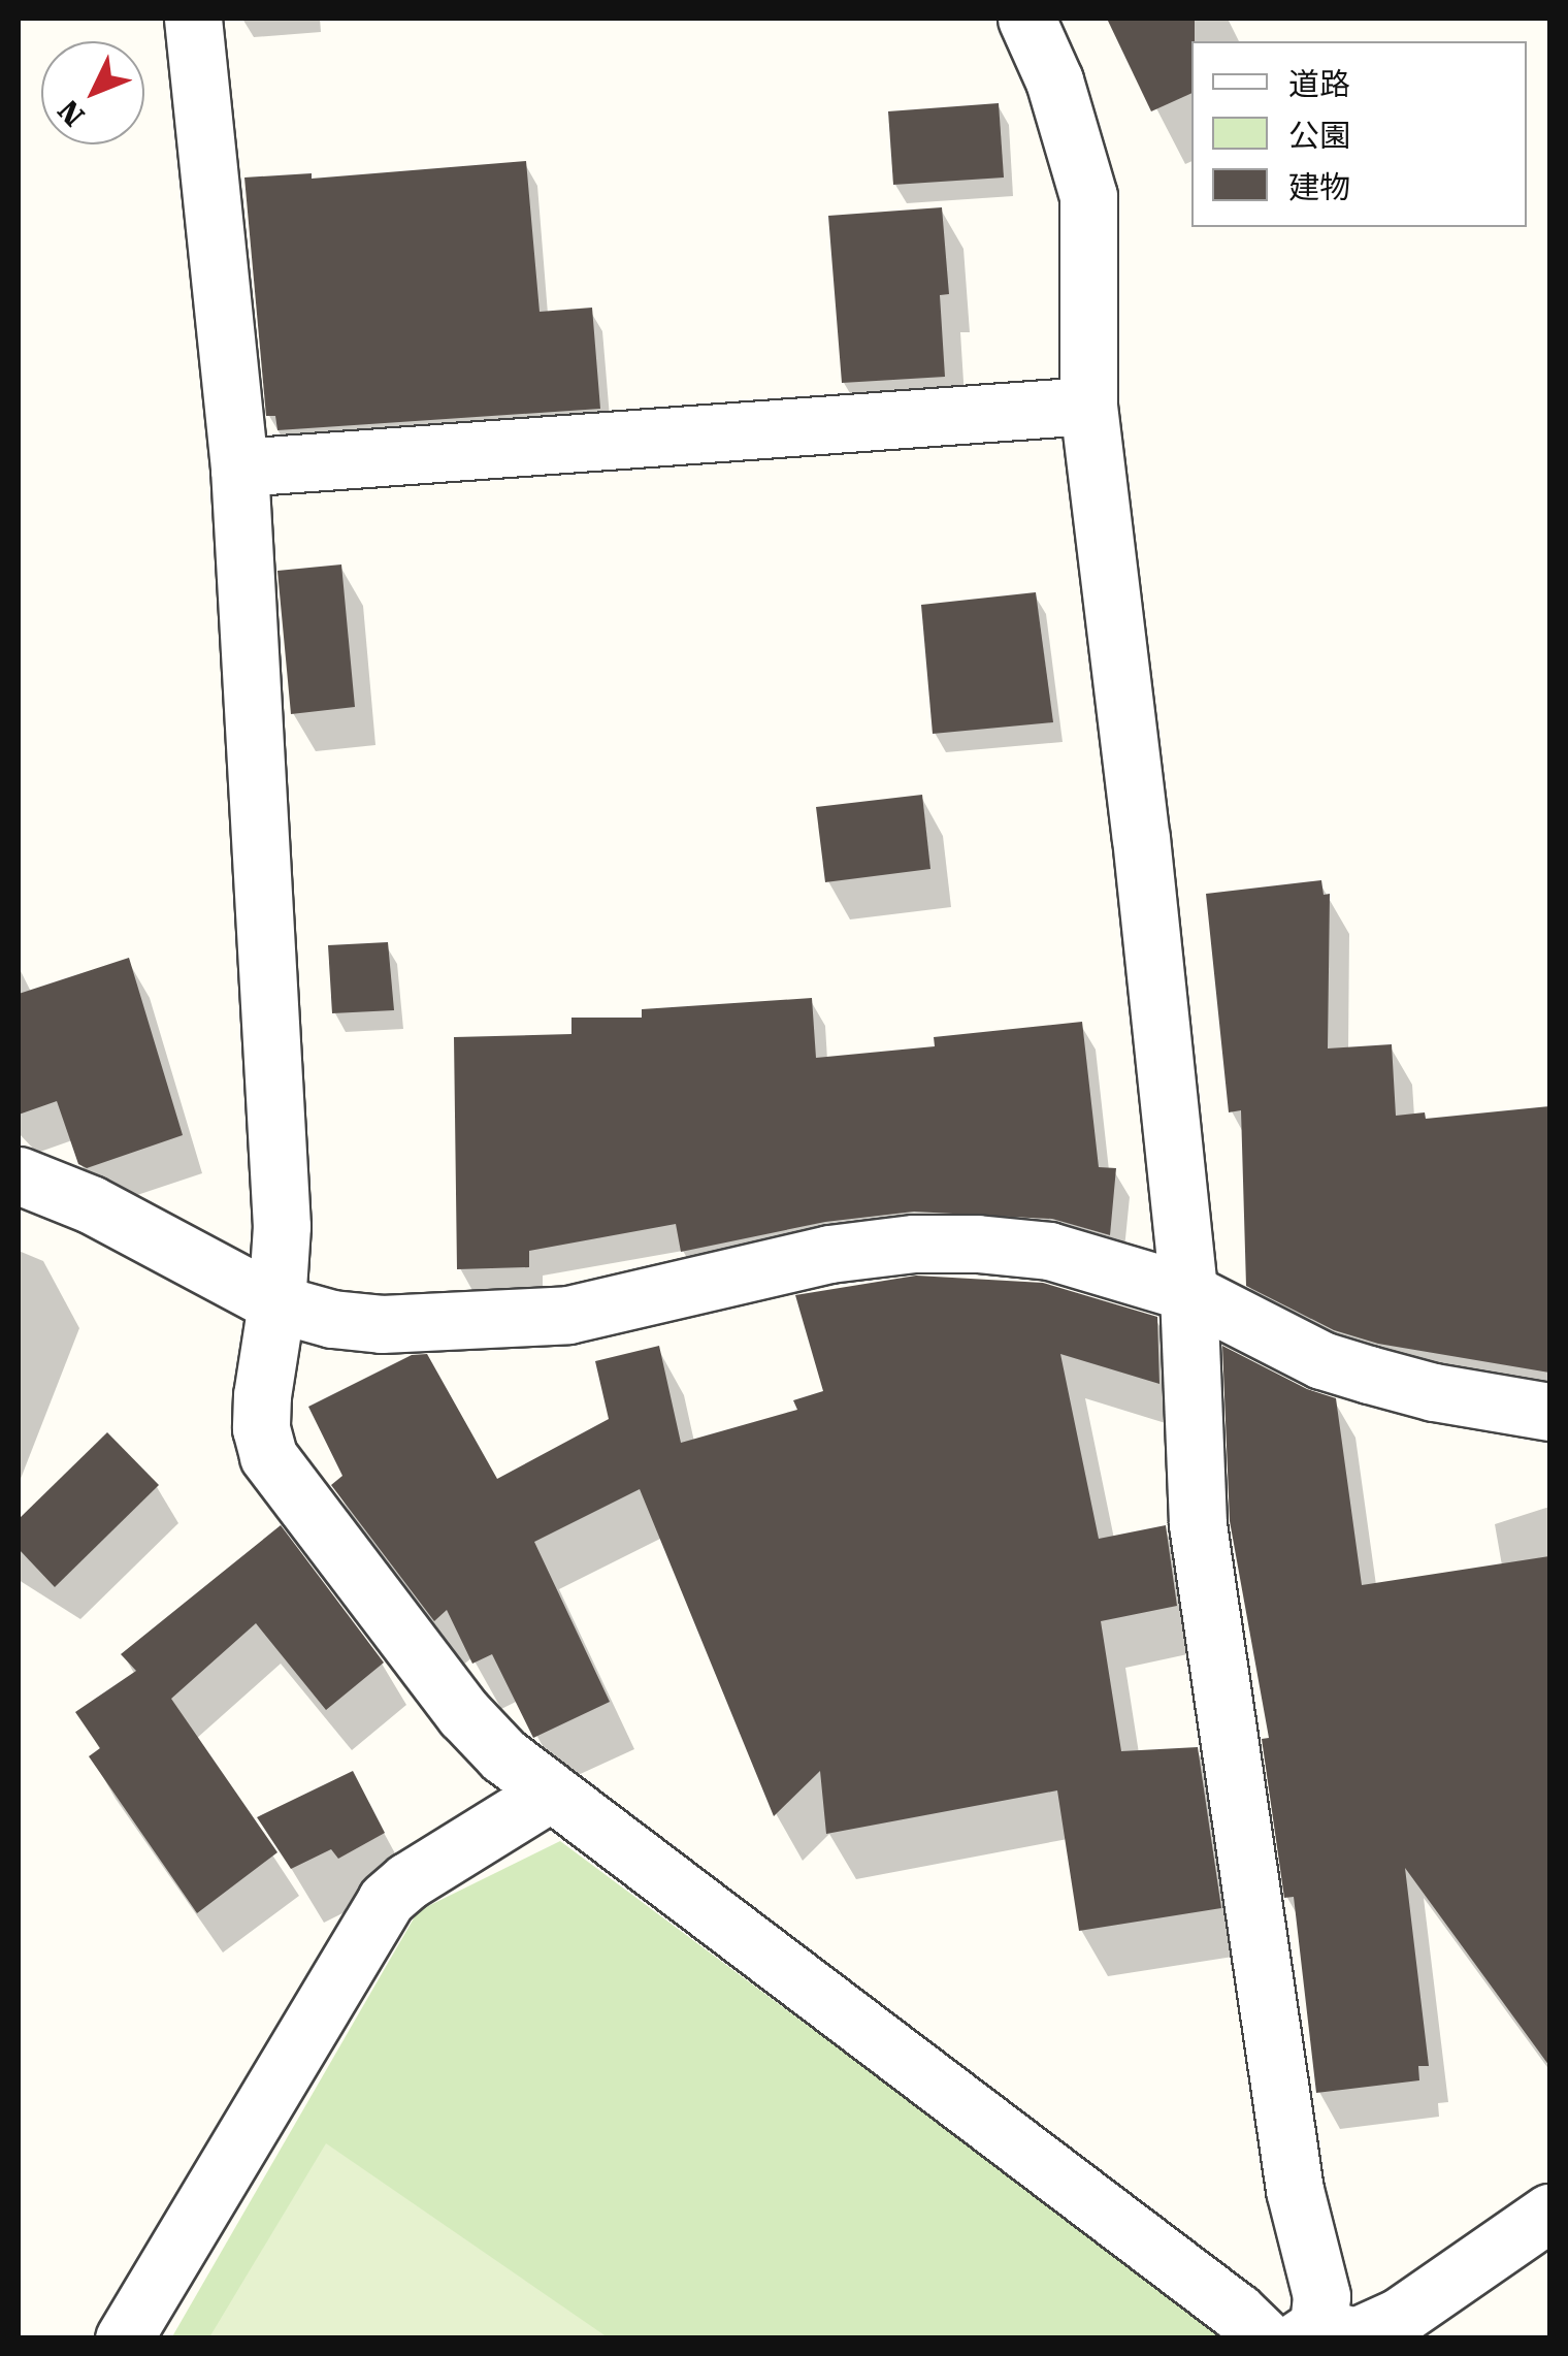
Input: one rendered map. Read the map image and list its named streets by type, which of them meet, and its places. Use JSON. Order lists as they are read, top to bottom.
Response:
{
  "legend": ["道路", "公園", "建物"],
  "north": "bottom left"
}
